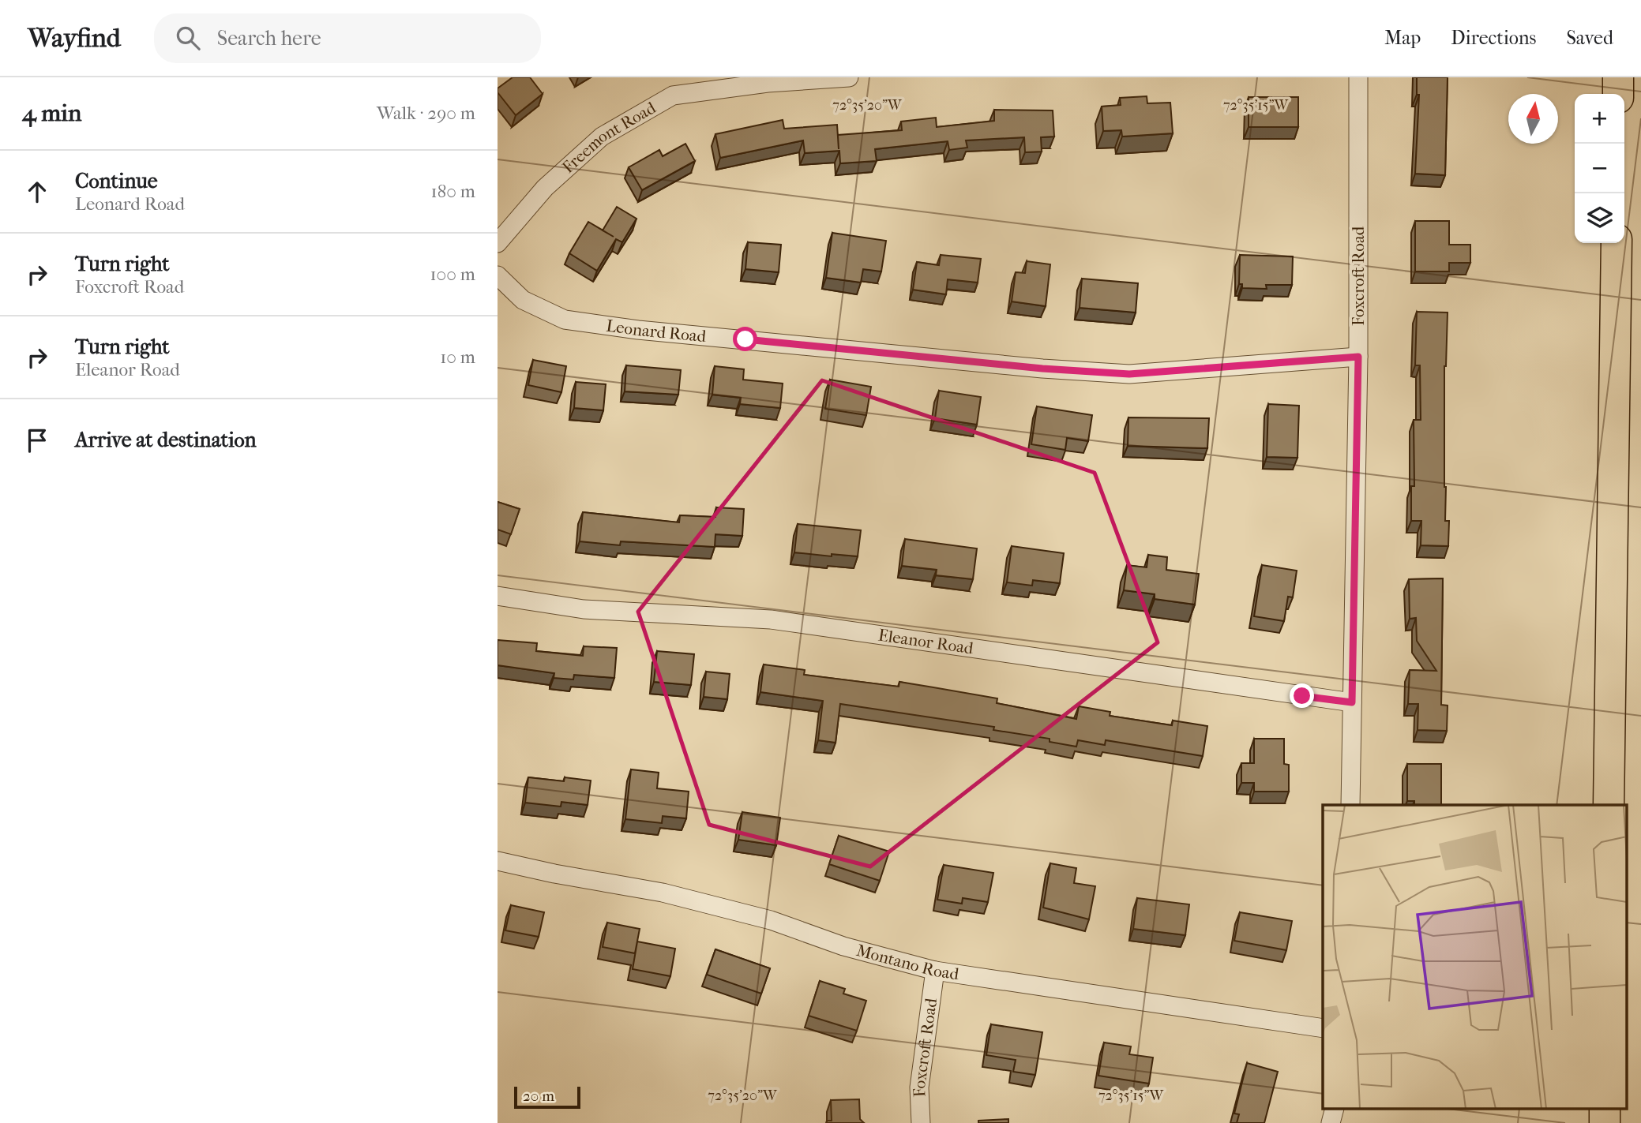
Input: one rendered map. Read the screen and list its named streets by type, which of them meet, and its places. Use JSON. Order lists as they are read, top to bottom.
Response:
{
  "streets": {
    "street": [
      "Freemont Road",
      "Foxcroft Road",
      "Leonard Road",
      "Eleanor Road",
      "Montano Road"
    ]
  },
  "crossings": [
    ["Foxcroft Road", "Leonard Road"],
    ["Foxcroft Road", "Eleanor Road"],
    ["Foxcroft Road", "Montano Road"]
  ],
  "scale_bar": "20 m",
  "north": "top",
  "page": {
    "header": "Wayfind",
    "search": "Search here",
    "nav": ["Map", "Directions", "Saved"],
    "heading": ["4 min", "Walk · 290 m"],
    "map_buttons": ["+", "−"],
    "list": [
      ["Continue", "Leonard Road", "180 m"],
      ["Turn right", "Foxcroft Road", "100 m"],
      ["Turn right", "Eleanor Road", "10 m"],
      "Arrive at destination"
    ],
    "scale": "20 m"
  },
  "coordinates": ["72°35'20\"W", "72°35'15\"W"]
}
